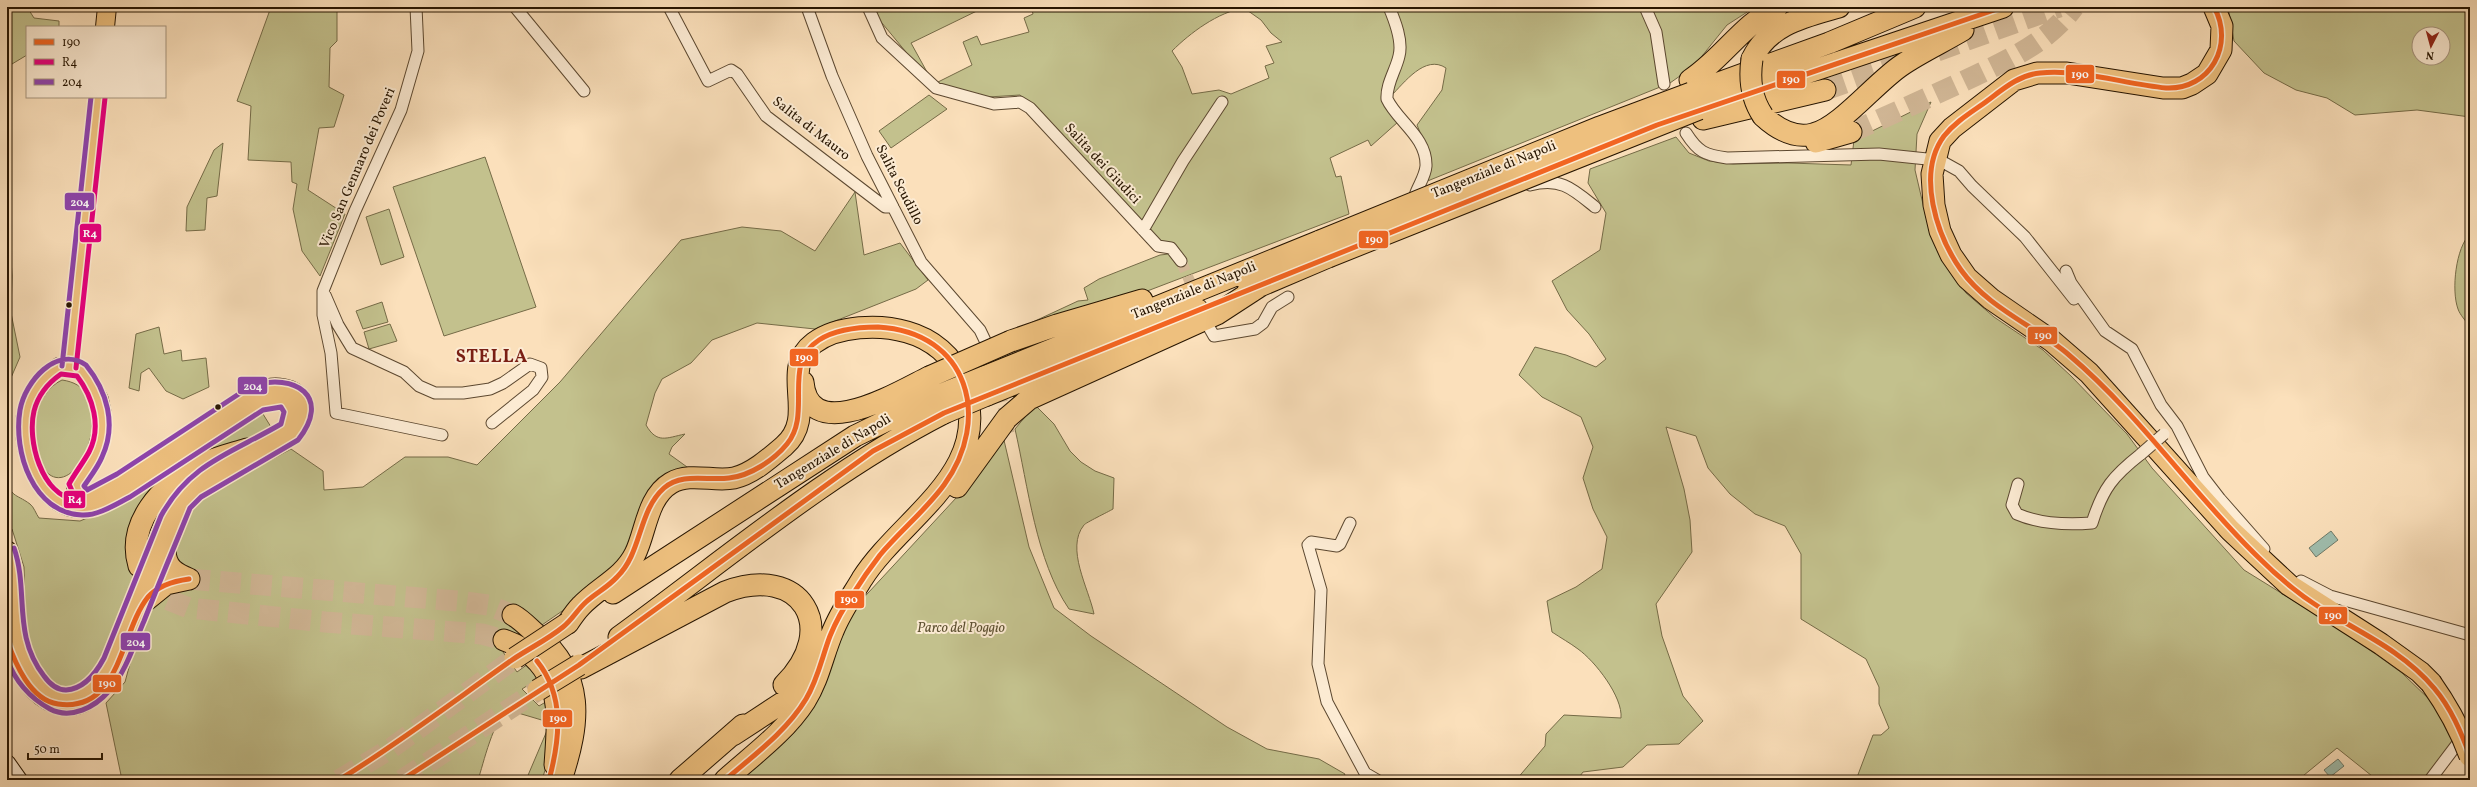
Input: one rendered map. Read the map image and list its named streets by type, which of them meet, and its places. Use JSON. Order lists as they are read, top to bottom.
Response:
{
  "streets": {
    "highway": ["Tangenziale di Napoli"],
    "street": [
      "Salita di Mauro",
      "Salita dei Giudici",
      "Vico San Gennaro dei Poveri",
      "Salita Scudillo"
    ]
  },
  "crossings": [
    ["Salita di Mauro", "Salita Scudillo"],
    ["Tangenziale di Napoli", "Salita Scudillo"]
  ],
  "districts": ["STELLA"],
  "parks": ["Parco del Poggio"],
  "lines": ["transit line 190", "transit line R4", "transit line 204"],
  "legend": ["190", "R4", "204"],
  "scale_bar": "50 m",
  "north": "bottom"
}
